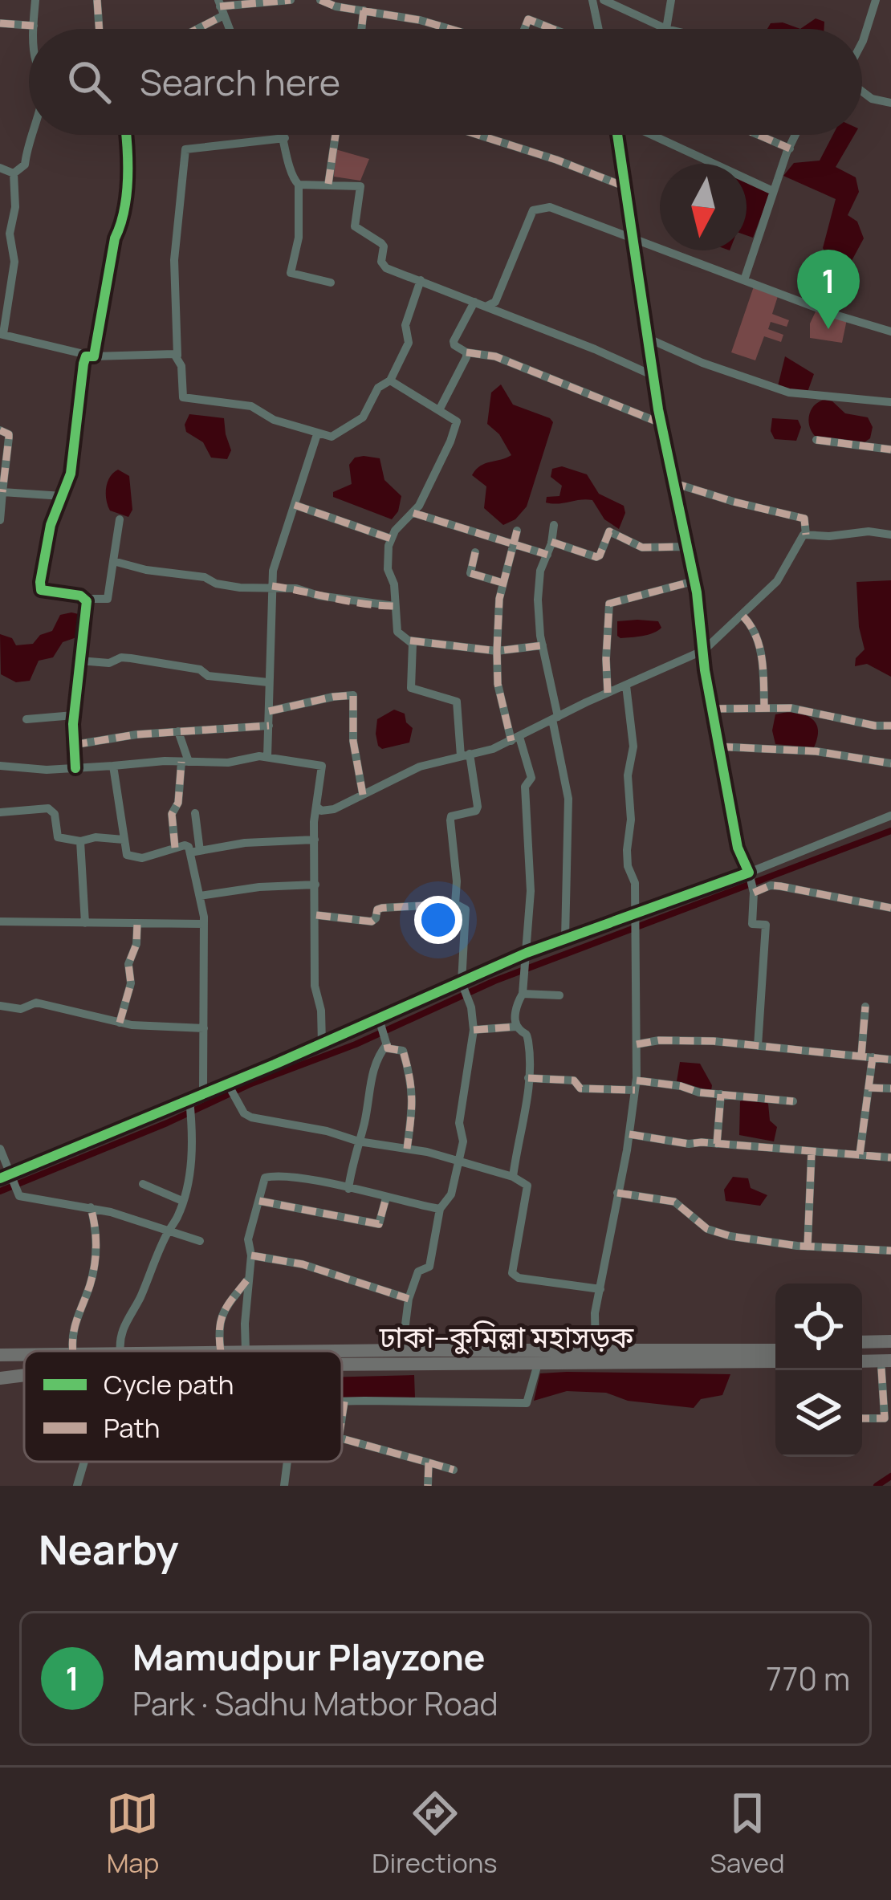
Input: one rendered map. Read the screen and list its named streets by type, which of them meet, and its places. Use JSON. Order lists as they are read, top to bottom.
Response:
{
  "streets": {
    "highway": ["ঢাকা–কুমিল্লা মহাসড়ক"]
  },
  "legend": ["Cycle path", "Path"],
  "north": "bottom",
  "page": {
    "search": "Search here",
    "pins": "1",
    "heading": "Nearby",
    "list": [
      {
        "mark": "1",
        "name": "Mamudpur Playzone",
        "note": "Park · Sadhu Matbor Road",
        "value": "770 m"
      }
    ],
    "nav": ["Map", "Directions", "Saved"]
  }
}
